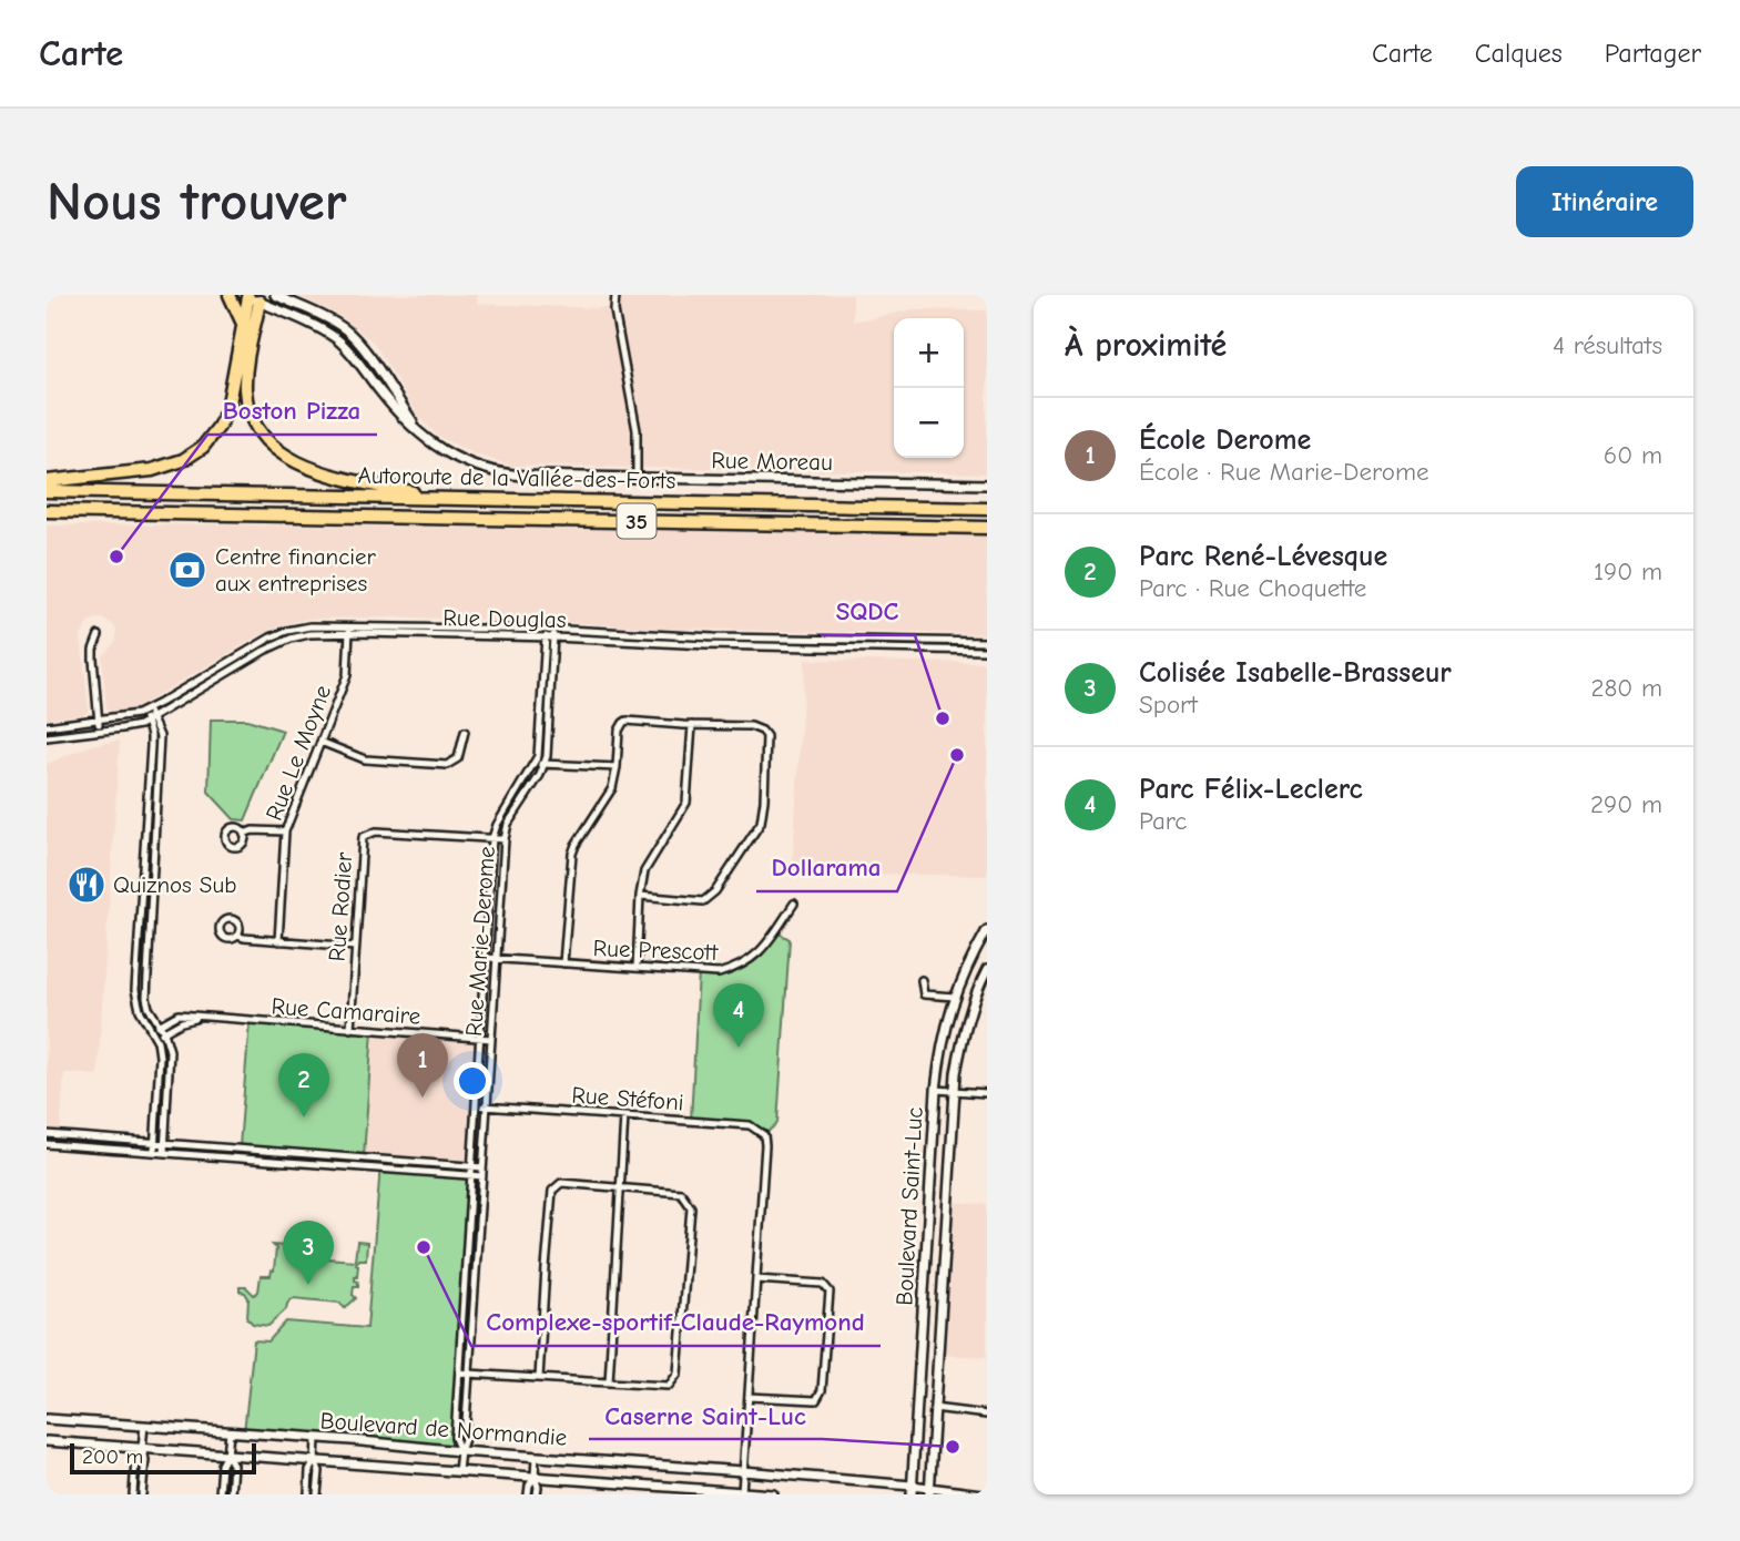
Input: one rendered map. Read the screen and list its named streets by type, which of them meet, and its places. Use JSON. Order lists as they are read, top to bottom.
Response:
{
  "streets": {
    "highway": ["Autoroute de la Vallée-des-Forts", "35"],
    "street": [
      "Rue Moreau",
      "Rue Douglas",
      "Rue Le Moyne",
      "Rue Rodier",
      "Rue Marie-Derome",
      "Rue Prescott",
      "Rue Camaraire",
      "Rue Stéfoni",
      "Boulevard Saint-Luc",
      "Boulevard de Normandie"
    ]
  },
  "crossings": [
    ["Rue Douglas", "Rue Le Moyne"],
    ["Rue Douglas", "Rue Marie-Derome"],
    ["Rue Rodier", "Rue Marie-Derome"],
    ["Rue Rodier", "Rue Camaraire"],
    ["Rue Marie-Derome", "Rue Prescott"],
    ["Rue Marie-Derome", "Rue Camaraire"],
    ["Rue Marie-Derome", "Rue Stéfoni"],
    ["Rue Marie-Derome", "Boulevard de Normandie"],
    ["Boulevard Saint-Luc", "Boulevard de Normandie"]
  ],
  "places": {
    "other": [
      "Boston Pizza",
      "SQDC",
      "Dollarama",
      "Complexe-sportif-Claude-Raymond",
      "Caserne Saint-Luc"
    ],
    "bank": ["Centre financier aux entreprises"],
    "restaurant": ["Quiznos Sub"]
  },
  "scale_bar": "200 m",
  "page": {
    "header": "Carte",
    "nav": ["Carte", "Calques", "Partager"],
    "buttons": "Itinéraire",
    "title": "Nous trouver",
    "heading": ["À proximité", "4 résultats"],
    "map_buttons": ["+", "−"],
    "list": [
      {
        "mark": "1",
        "name": "École Derome",
        "note": "École · Rue Marie-Derome",
        "value": "60 m"
      },
      {
        "mark": "2",
        "name": "Parc René-Lévesque",
        "note": "Parc · Rue Choquette",
        "value": "190 m"
      },
      {
        "mark": "3",
        "name": "Colisée Isabelle-Brasseur",
        "note": "Sport",
        "value": "280 m"
      },
      {
        "mark": "4",
        "name": "Parc Félix-Leclerc",
        "note": "Parc",
        "value": "290 m"
      }
    ],
    "pins": [
      "4",
      "1",
      "2",
      "3"
    ],
    "scale": "200 m"
  }
}
